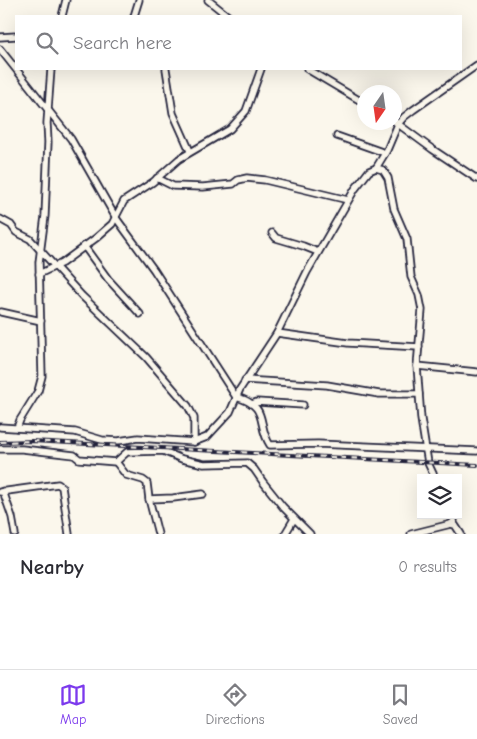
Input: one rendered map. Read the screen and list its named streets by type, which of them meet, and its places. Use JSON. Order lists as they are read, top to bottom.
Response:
{
  "north": "bottom",
  "page": {
    "search": "Search here",
    "heading": ["Nearby", "0 results"],
    "nav": ["Map", "Directions", "Saved"]
  }
}
